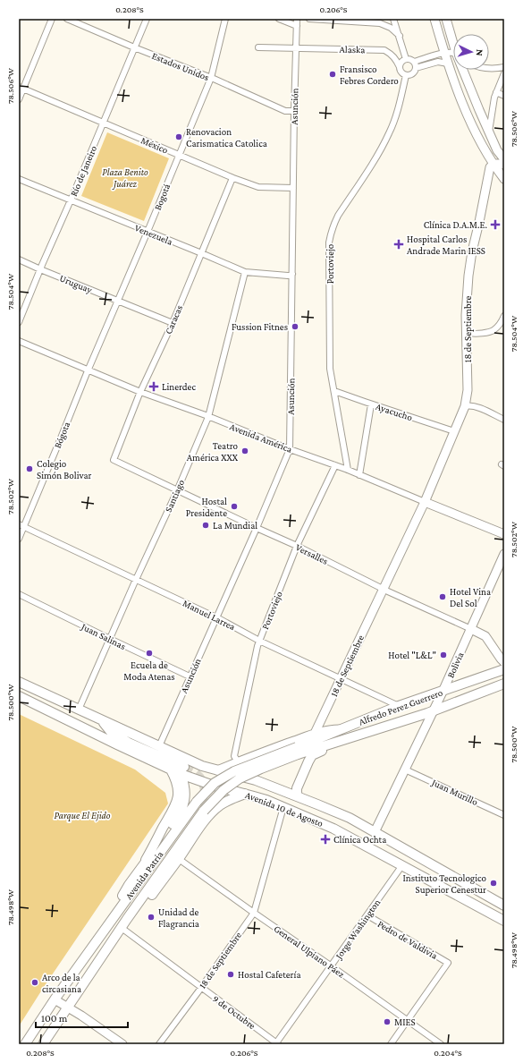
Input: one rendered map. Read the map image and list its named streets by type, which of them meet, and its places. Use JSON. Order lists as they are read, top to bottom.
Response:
{
  "streets": {
    "main road": ["Alfredo Perez Guerrero", "Avenida 10 de Agosto", "Avenida Patria"],
    "street": [
      "Alaska",
      "Estados Unidos",
      "Asunción",
      "México",
      "Río de Janeiro",
      "Bogotá",
      "Venezuela",
      "Portoviejo",
      "Uruguay",
      "Caracas",
      "18 de Septiembre",
      "Ayacucho",
      "Bógota",
      "Avenida América",
      "Santiago",
      "Versalles",
      "Manuel Larrea",
      "Juan Salinas",
      "Bolivia",
      "Juan Murillo",
      "Jorge Washington",
      "Pedro de Valdivia",
      "General Ulpiano Páez",
      "9 de Octubre"
    ]
  },
  "crossings": [
    ["Alaska", "Asunción"],
    ["Alaska", "Portoviejo"],
    ["Estados Unidos", "Asunción"],
    ["Estados Unidos", "Río de Janeiro"],
    ["Estados Unidos", "Bogotá"],
    ["Asunción", "México"],
    ["Asunción", "Venezuela"],
    ["Asunción", "Avenida América"],
    ["Asunción", "Versalles"],
    ["Asunción", "Manuel Larrea"],
    ["Asunción", "Juan Salinas"],
    ["Asunción", "Avenida 10 de Agosto"],
    ["México", "Río de Janeiro"],
    ["México", "Bogotá"],
    ["México", "Caracas"],
    ["Río de Janeiro", "Venezuela"],
    ["Río de Janeiro", "Uruguay"],
    ["Bogotá", "Venezuela"],
    ["Bogotá", "Uruguay"],
    ["Bogotá", "Bógota"],
    ["Bogotá", "Avenida América"],
    ["Venezuela", "Caracas"],
    ["Venezuela", "Santiago"],
    ["Portoviejo", "Ayacucho"],
    ["Portoviejo", "Avenida América"],
    ["Portoviejo", "Versalles"],
    ["Portoviejo", "Manuel Larrea"],
    ["Uruguay", "Caracas"],
    ["Caracas", "Avenida América"],
    ["Caracas", "Versalles"],
    ["18 de Septiembre", "Ayacucho"],
    ["18 de Septiembre", "Avenida América"],
    ["18 de Septiembre", "Versalles"],
    ["18 de Septiembre", "Manuel Larrea"],
    ["18 de Septiembre", "Alfredo Perez Guerrero"],
    ["18 de Septiembre", "Avenida 10 de Agosto"],
    ["18 de Septiembre", "General Ulpiano Páez"],
    ["18 de Septiembre", "9 de Octubre"],
    ["Bógota", "Avenida América"],
    ["Bógota", "Manuel Larrea"],
    ["Avenida América", "Santiago"],
    ["Santiago", "Versalles"],
    ["Santiago", "Manuel Larrea"],
    ["Santiago", "Juan Salinas"],
    ["Santiago", "Avenida 10 de Agosto"],
    ["Versalles", "Bolivia"],
    ["Versalles", "Alfredo Perez Guerrero"],
    ["Manuel Larrea", "Alfredo Perez Guerrero"],
    ["Bolivia", "Alfredo Perez Guerrero"],
    ["Bolivia", "Juan Murillo"],
    ["Bolivia", "Avenida 10 de Agosto"],
    ["Alfredo Perez Guerrero", "Avenida Patria"],
    ["Avenida 10 de Agosto", "Jorge Washington"],
    ["Avenida Patria", "9 de Octubre"],
    ["Jorge Washington", "Pedro de Valdivia"],
    ["Jorge Washington", "General Ulpiano Páez"],
    ["Jorge Washington", "9 de Octubre"],
    ["Pedro de Valdivia", "General Ulpiano Páez"]
  ],
  "parks": ["Plaza Benito Juárez", "Parque El Ejido"],
  "places": {
    "other": [
      "Fransisco Febres Cordero",
      "Renovacion Carismatica Catolica",
      "Fussion Fitnes",
      "Teatro América XXX",
      "Colegio Simón Bolivar",
      "Hostal Presidente",
      "La Mundial",
      "Hotel Vina Del Sol",
      "Ecuela de Moda Atenas",
      "Hotel \"L&L\"",
      "Instituto Tecnologico Superior Cenestur",
      "Unidad de Flagrancia",
      "Hostal Cafetería",
      "Arco de la circasiana",
      "MIES"
    ],
    "health": [
      "Clínica D.A.M.E.",
      "Hospital Carlos Andrade Marin IESS",
      "Linerdec",
      "Clínica Ochta"
    ]
  },
  "scale_bar": "100 m",
  "north": "right",
  "coordinates": [
    "0.208°S",
    "0.206°S",
    "78.506°W",
    "78.504°W",
    "78.502°W",
    "78.500°W",
    "78.498°W",
    "0.204°S"
  ]
}
